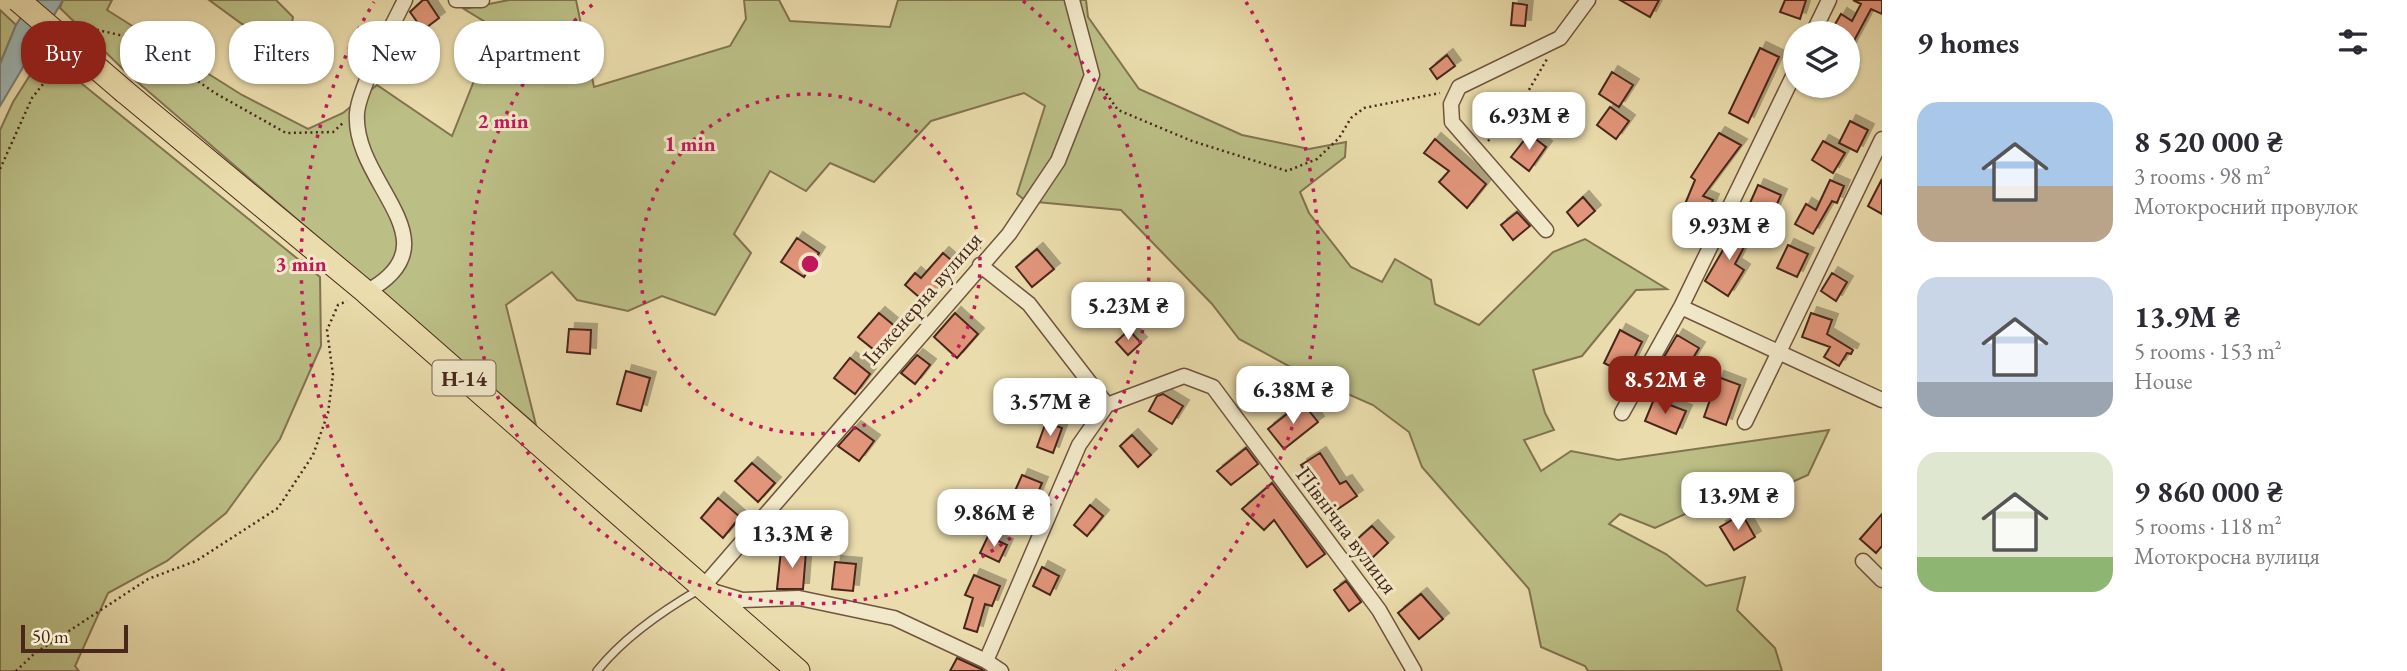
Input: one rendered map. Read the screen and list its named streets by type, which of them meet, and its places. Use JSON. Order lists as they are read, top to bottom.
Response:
{
  "streets": {
    "main road": ["Н-14"],
    "street": ["Інженерна вулиця", "Північна вулиця"]
  },
  "crossings": [
    ["Інженерна вулиця", "Н-14"]
  ],
  "scale_bar": "50 m",
  "page": {
    "heading": "9 homes",
    "chip": [
      "Buy",
      "Rent",
      "Filters",
      "New",
      "Apartment"
    ],
    "list": [
      {
        "name": "8 520 000 ₴",
        "note": "3 rooms · 98 m² · Мотокросний провулок"
      },
      {
        "name": "13.9M ₴",
        "note": "5 rooms · 153 m² · House"
      },
      {
        "name": "9 860 000 ₴",
        "note": "5 rooms · 118 m² · Мотокросна вулиця"
      }
    ],
    "price": [
      "6.93M ₴",
      "9.93M ₴",
      "5.23M ₴",
      "8.52M ₴",
      "6.38M ₴",
      "3.57M ₴",
      "13.9M ₴",
      "9.86M ₴",
      "13.3M ₴"
    ],
    "scale": "50 m"
  },
  "rings": ["2 min", "1 min", "3 min"]
}
